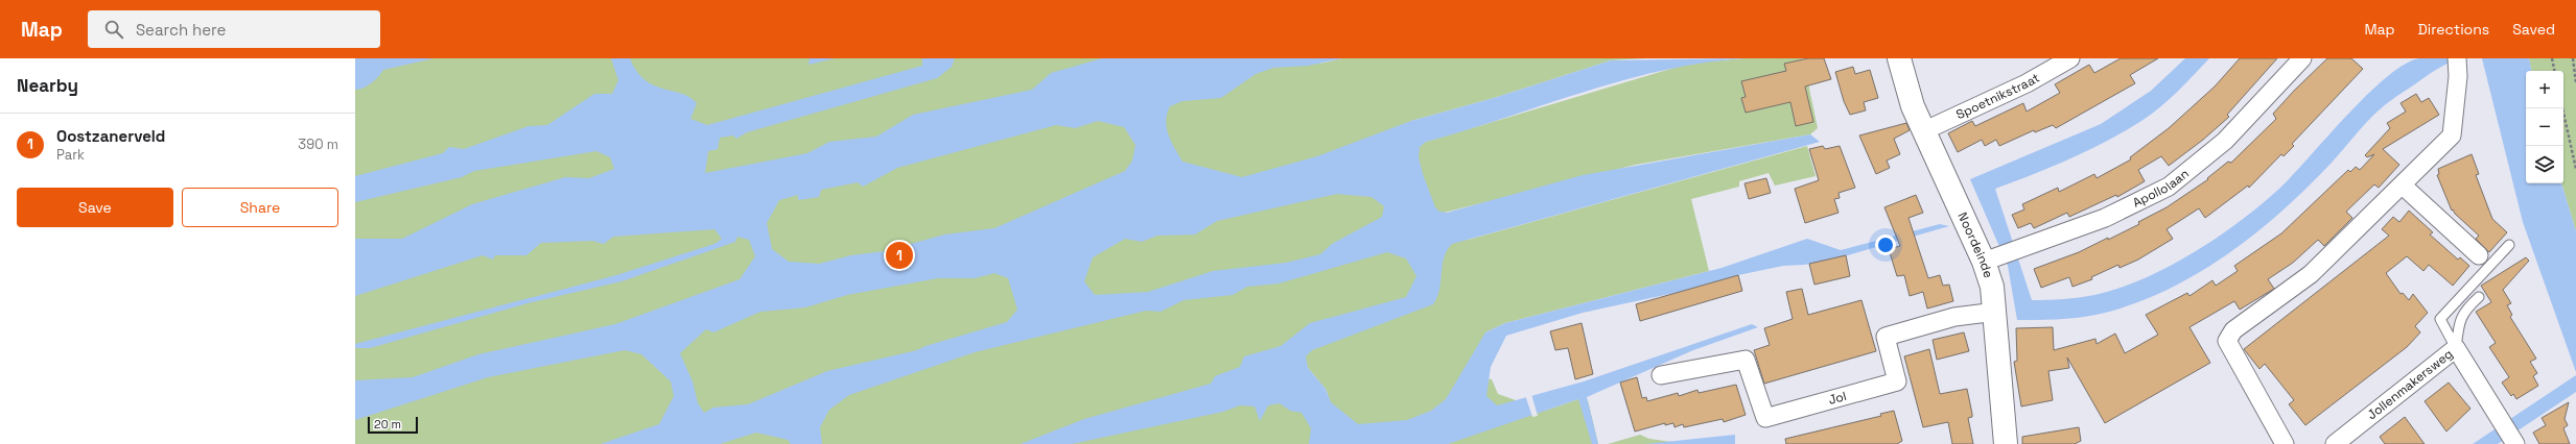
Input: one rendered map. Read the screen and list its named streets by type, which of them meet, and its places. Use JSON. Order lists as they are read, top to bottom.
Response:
{
  "streets": {
    "street": [
      "Spoetnikstraat",
      "Apollolaan",
      "Noordeinde",
      "Jollenmakersweg",
      "Jol"
    ]
  },
  "crossings": [
    ["Spoetnikstraat", "Noordeinde"],
    ["Apollolaan", "Noordeinde"],
    ["Noordeinde", "Jol"]
  ],
  "scale_bar": "20 m",
  "page": {
    "header": "Map",
    "search": "Search here",
    "nav": ["Map", "Directions", "Saved"],
    "heading": "Nearby",
    "map_buttons": ["+", "−"],
    "list": [
      {
        "mark": "1",
        "name": "Oostzanerveld",
        "note": "Park",
        "value": "390 m"
      }
    ],
    "buttons": ["Save", "Share"],
    "pins": "1",
    "scale": "20 m"
  }
}
